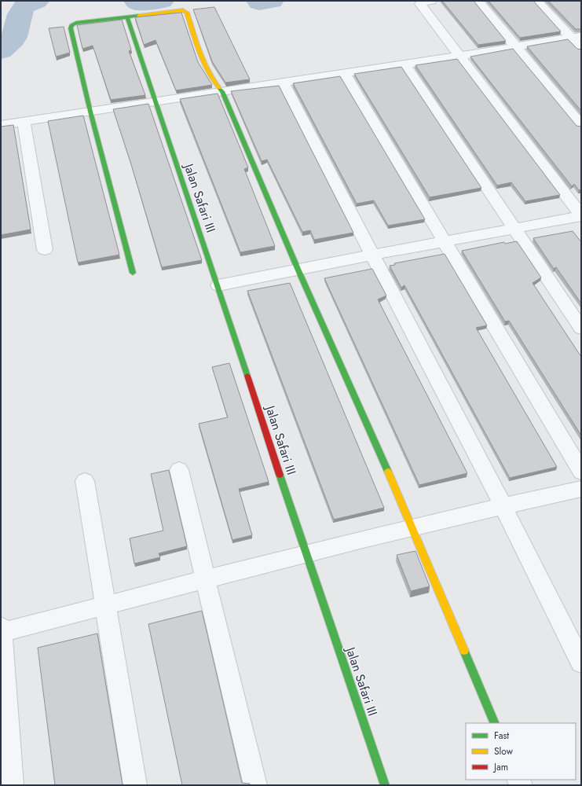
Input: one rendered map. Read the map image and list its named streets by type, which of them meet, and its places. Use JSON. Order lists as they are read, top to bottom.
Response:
{
  "streets": {
    "street": ["Jalan Safari III"]
  },
  "legend": ["Fast", "Slow", "Jam"]
}
